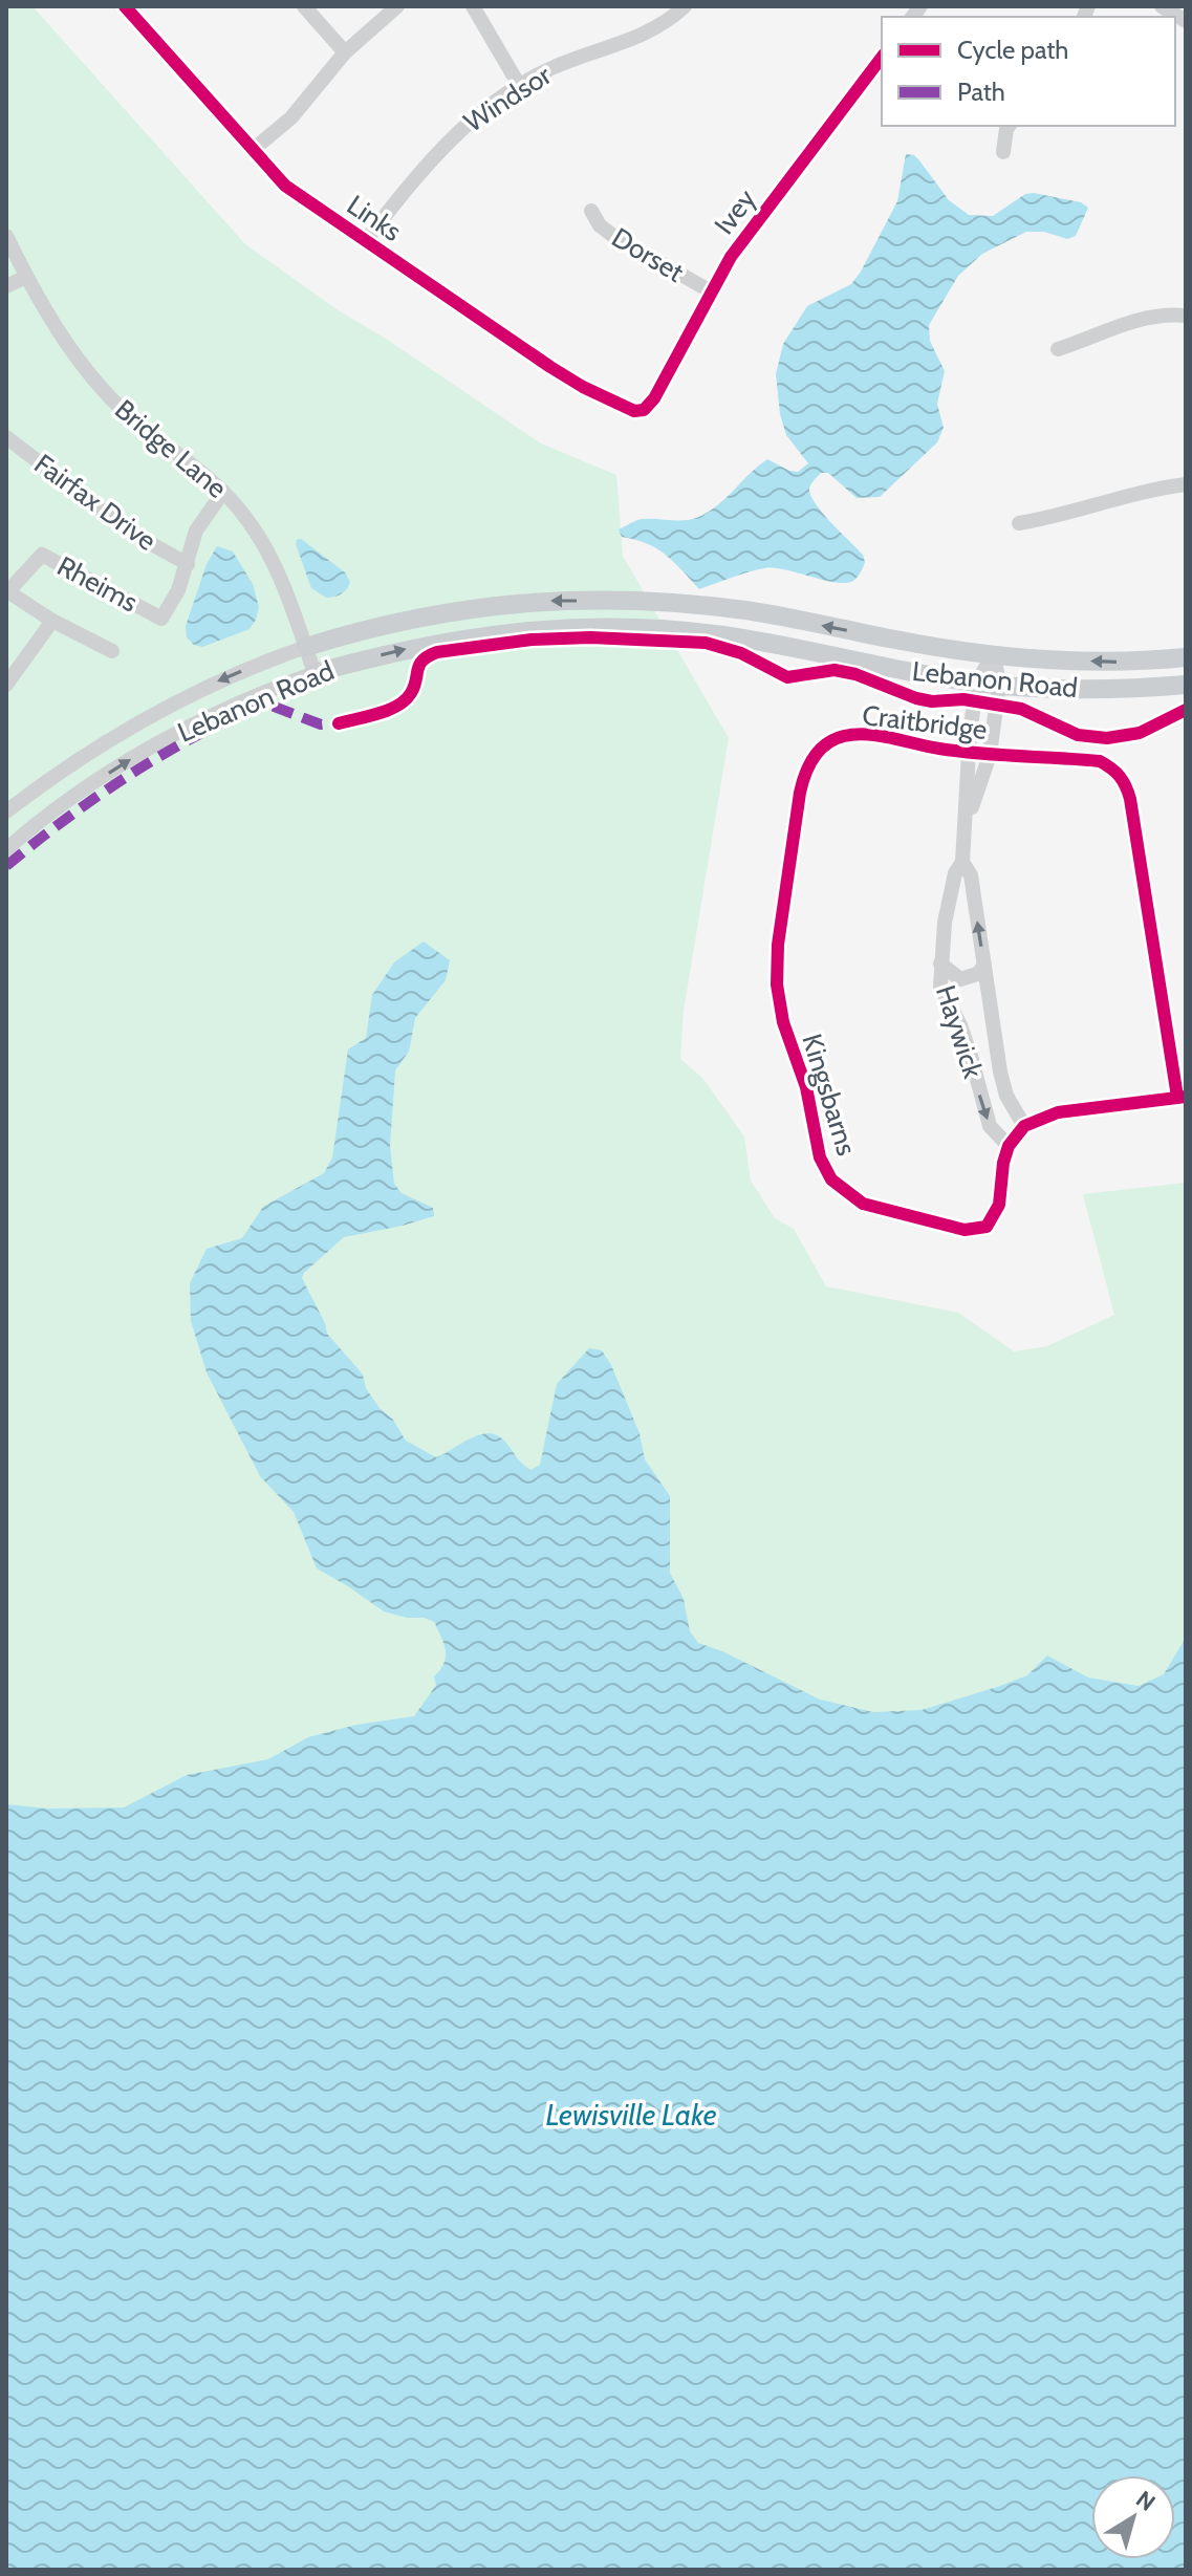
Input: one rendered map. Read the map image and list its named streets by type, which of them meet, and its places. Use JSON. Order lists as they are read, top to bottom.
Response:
{
  "streets": {
    "main road": ["Lebanon Road"],
    "street": [
      "Windsor",
      "Ivey",
      "Links",
      "Dorset",
      "Bridge Lane",
      "Fairfax Drive",
      "Rheims",
      "Craitbridge",
      "Haywick",
      "Kingsbarns"
    ]
  },
  "crossings": [
    ["Windsor", "Links"],
    ["Ivey", "Links"],
    ["Ivey", "Dorset"],
    ["Bridge Lane", "Rheims"],
    ["Bridge Lane", "Lebanon Road"],
    ["Fairfax Drive", "Rheims"],
    ["Lebanon Road", "Haywick"],
    ["Craitbridge", "Haywick"],
    ["Craitbridge", "Kingsbarns"],
    ["Haywick", "Kingsbarns"]
  ],
  "water": ["Lewisville Lake"],
  "legend": ["Cycle path", "Path"],
  "north": "top right"
}
